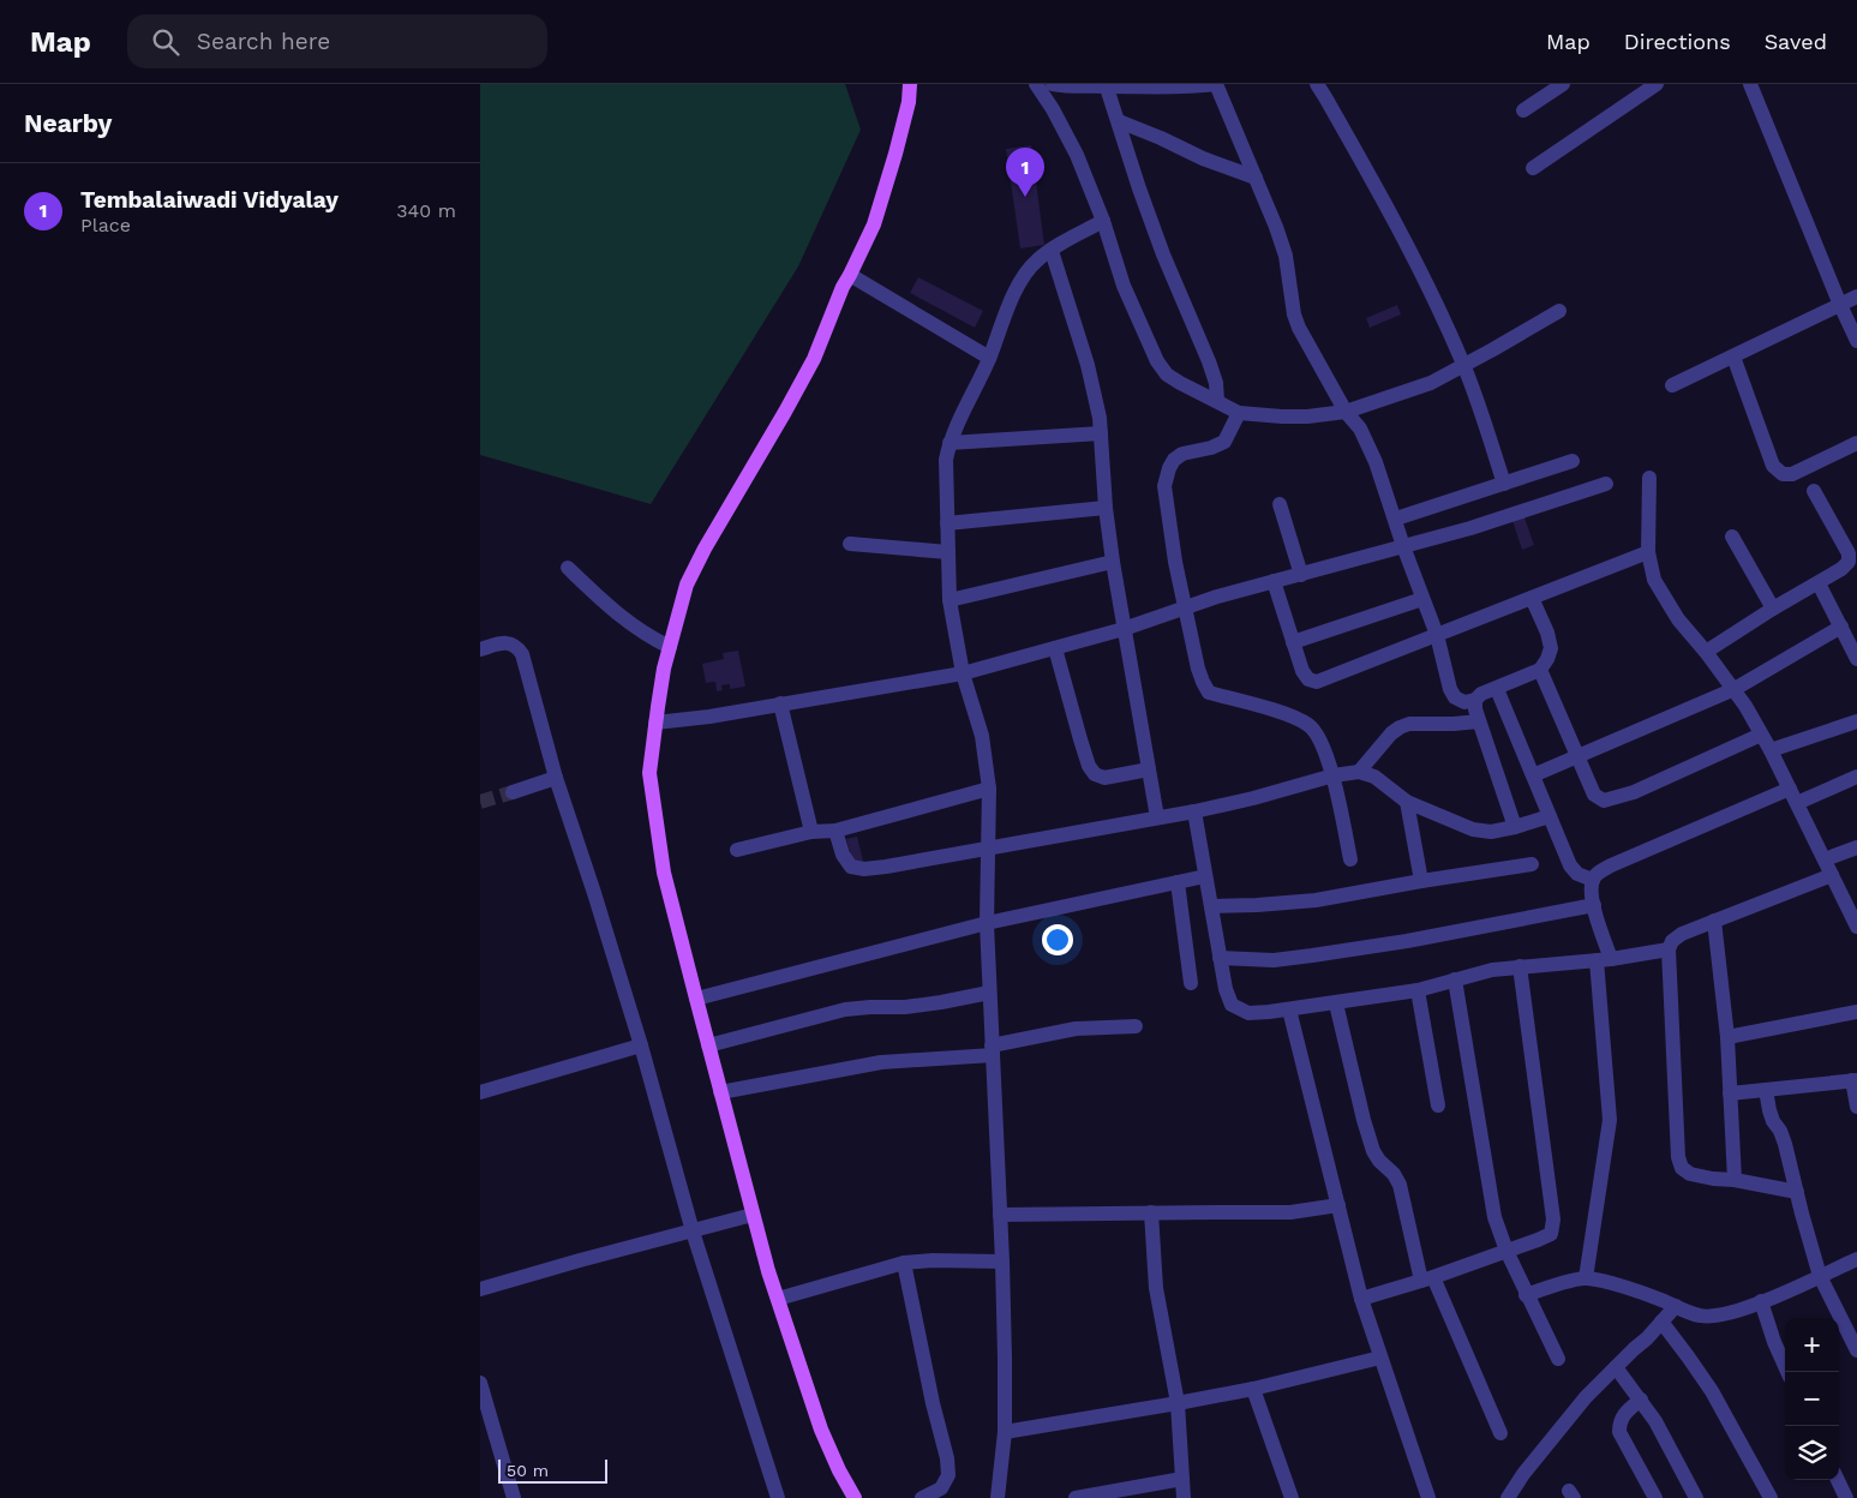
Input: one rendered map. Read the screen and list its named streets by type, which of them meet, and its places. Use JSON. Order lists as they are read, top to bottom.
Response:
{
  "scale_bar": "50 m",
  "page": {
    "header": "Map",
    "search": "Search here",
    "nav": ["Map", "Directions", "Saved"],
    "heading": "Nearby",
    "pins": "1",
    "list": [
      {
        "mark": "1",
        "name": "Tembalaiwadi Vidyalay",
        "note": "Place",
        "value": "340 m"
      }
    ],
    "map_buttons": ["+", "−"],
    "scale": "50 m"
  }
}
